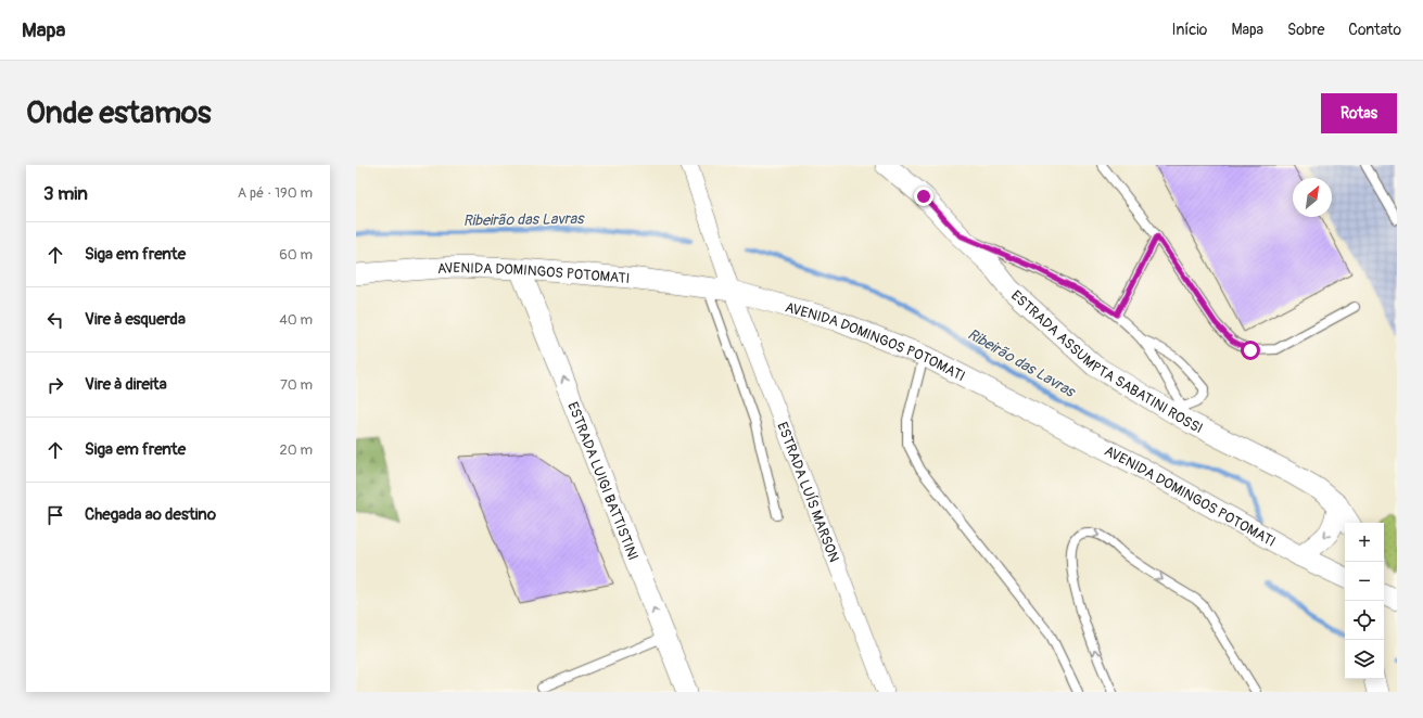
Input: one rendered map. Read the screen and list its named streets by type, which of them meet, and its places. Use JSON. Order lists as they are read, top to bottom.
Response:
{
  "streets": {
    "street": [
      "AVENIDA DOMINGOS POTOMATI",
      "ESTRADA ASSUMPTA SABATINI ROSSI",
      "ESTRADA LUIGI BATTISTINI",
      "ESTRADA LUÍS MARSON"
    ]
  },
  "crossings": [
    ["AVENIDA DOMINGOS POTOMATI", "ESTRADA LUIGI BATTISTINI"],
    ["AVENIDA DOMINGOS POTOMATI", "ESTRADA LUÍS MARSON"]
  ],
  "one_way": ["ESTRADA LUIGI BATTISTINI"],
  "water": ["Ribeirão das Lavras"],
  "north": "top right",
  "page": {
    "header": "Mapa",
    "nav": [
      "Início",
      "Mapa",
      "Sobre",
      "Contato"
    ],
    "buttons": "Rotas",
    "title": "Onde estamos",
    "heading": ["3 min", "A pé · 190 m"],
    "list": [
      ["Siga em frente", "60 m"],
      ["Vire à esquerda", "40 m"],
      ["Vire à direita", "70 m"],
      ["Siga em frente", "20 m"],
      "Chegada ao destino"
    ],
    "map_buttons": ["+", "−"]
  }
}
